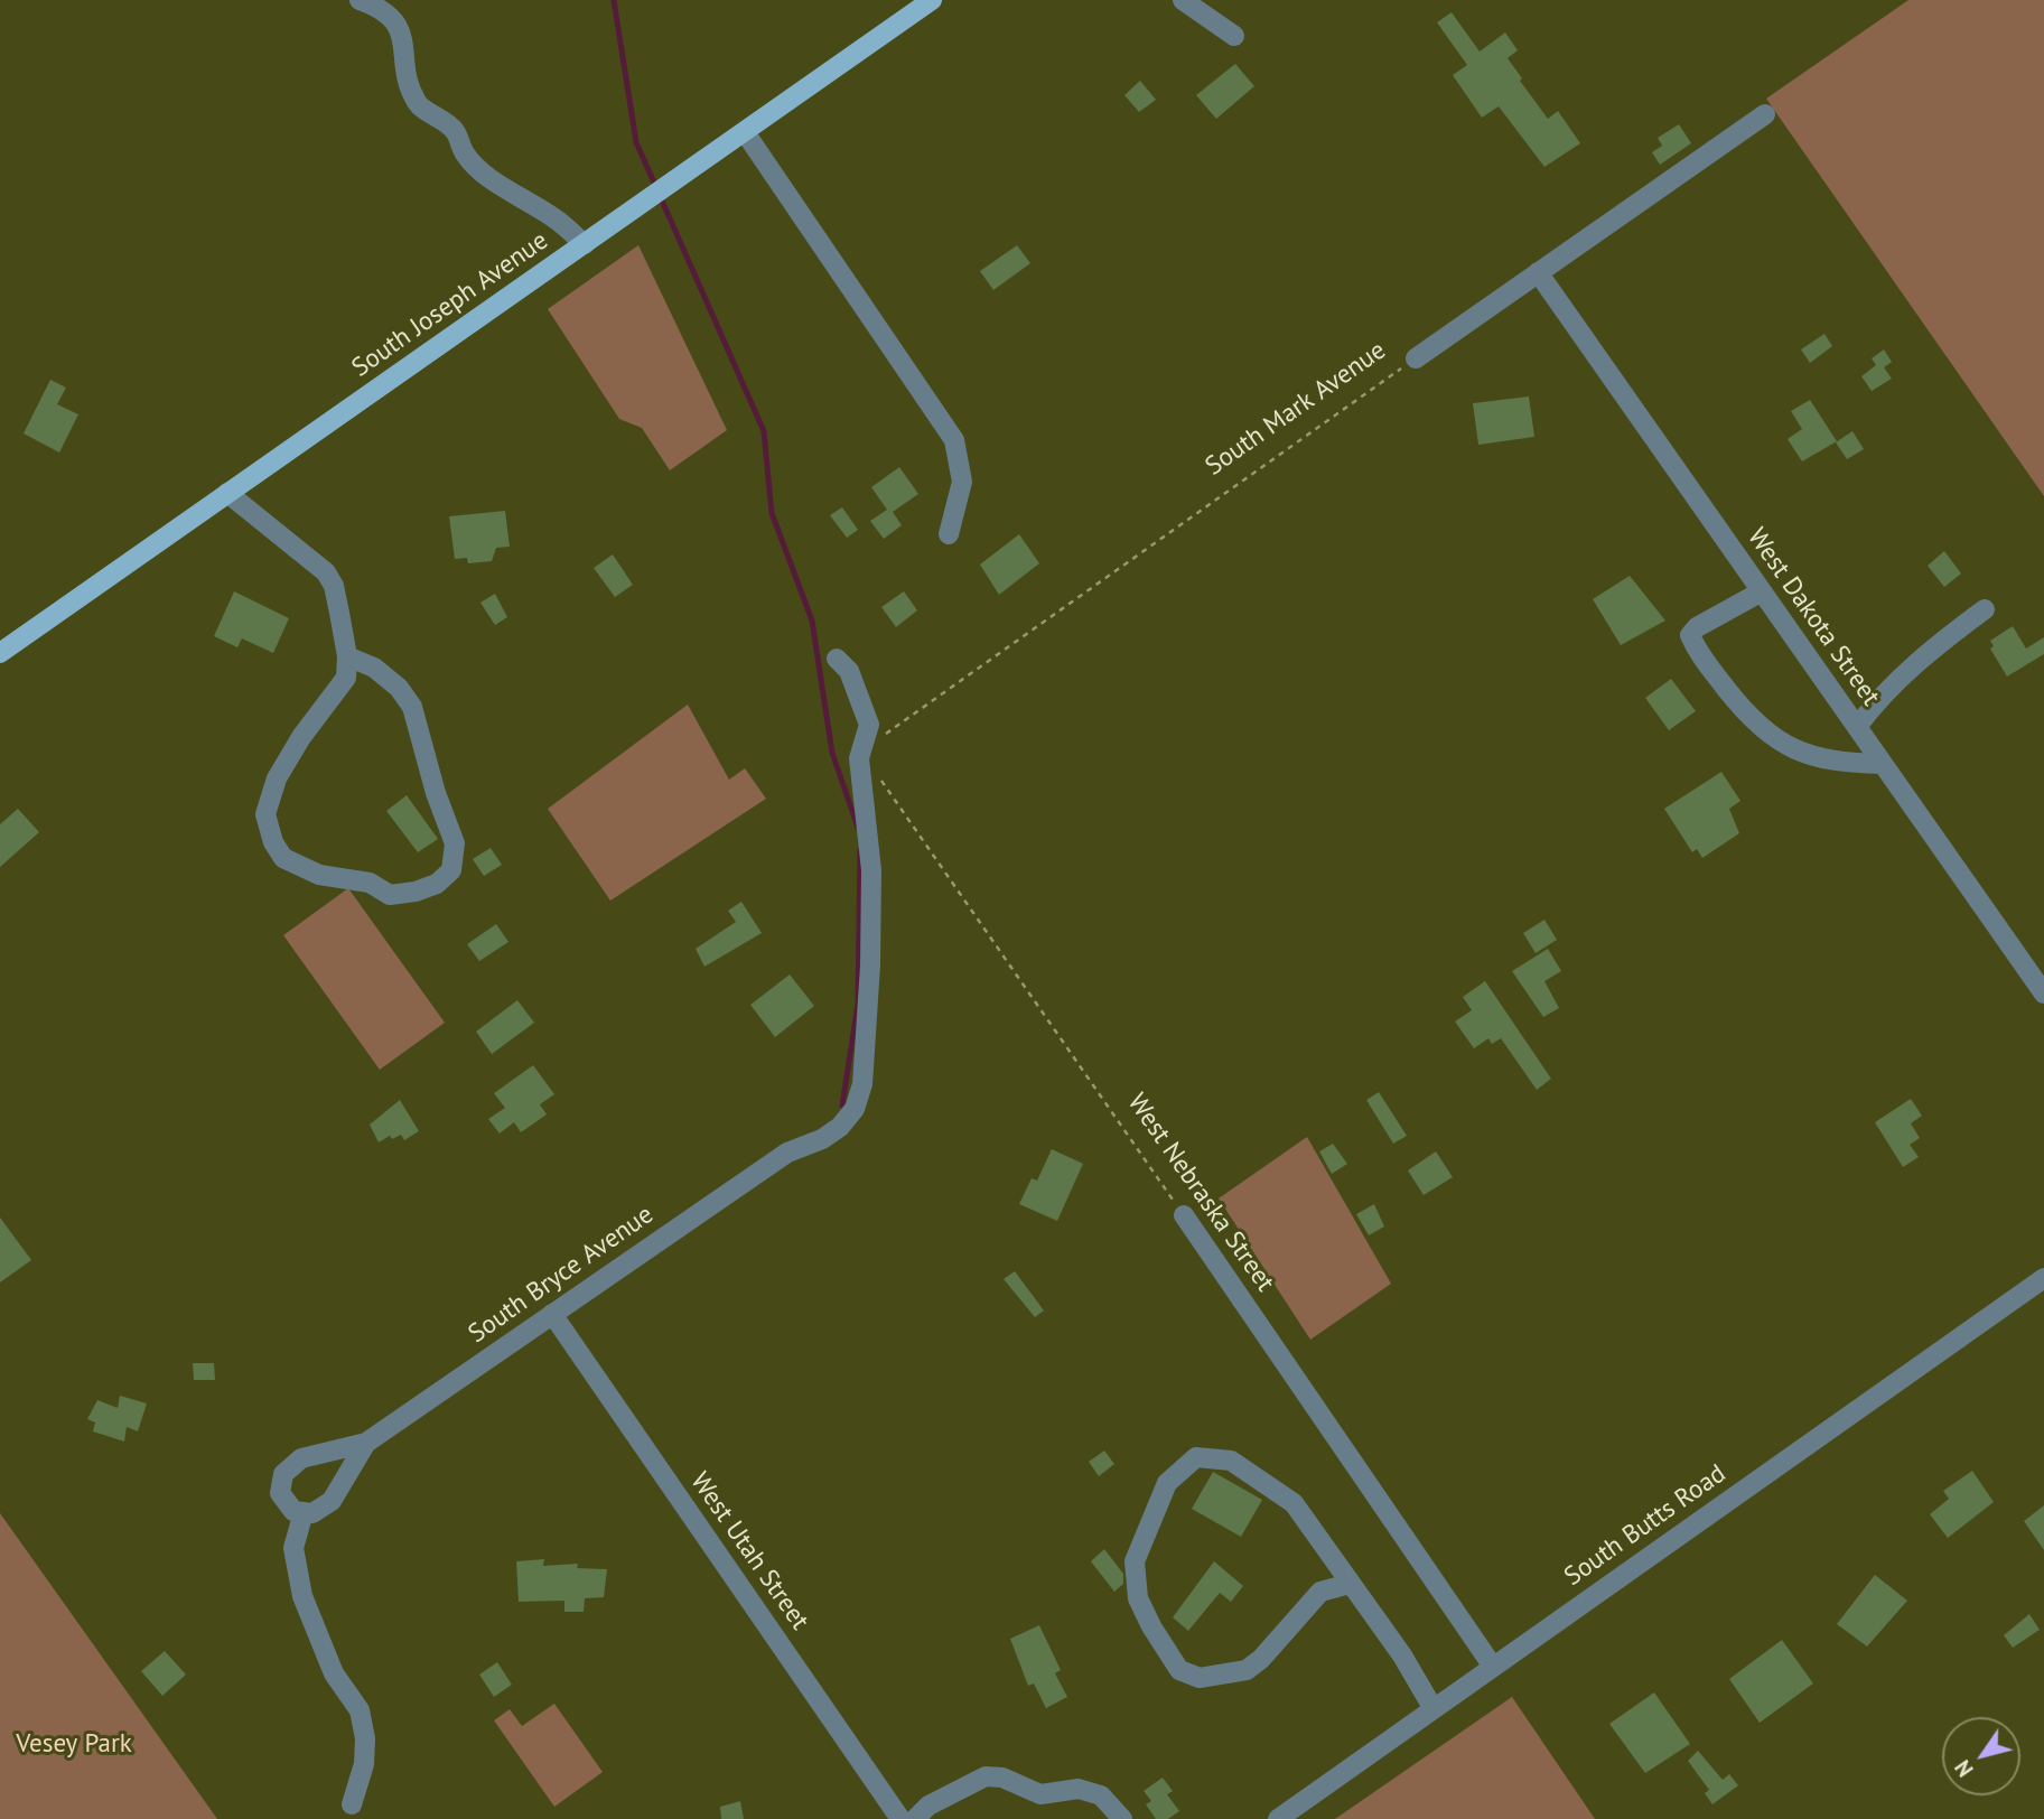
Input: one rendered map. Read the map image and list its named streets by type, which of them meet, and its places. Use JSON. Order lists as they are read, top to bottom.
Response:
{
  "streets": {
    "main road": ["South Joseph Avenue"],
    "street": [
      "South Mark Avenue",
      "West Dakota Street",
      "West Nebraska Street",
      "South Bryce Avenue",
      "South Butts Road",
      "West Utah Street"
    ]
  },
  "crossings": [
    ["South Mark Avenue", "West Dakota Street"],
    ["West Nebraska Street", "South Butts Road"],
    ["South Bryce Avenue", "West Utah Street"]
  ],
  "parks": ["Vesey Park"],
  "north": "bottom left"
}
